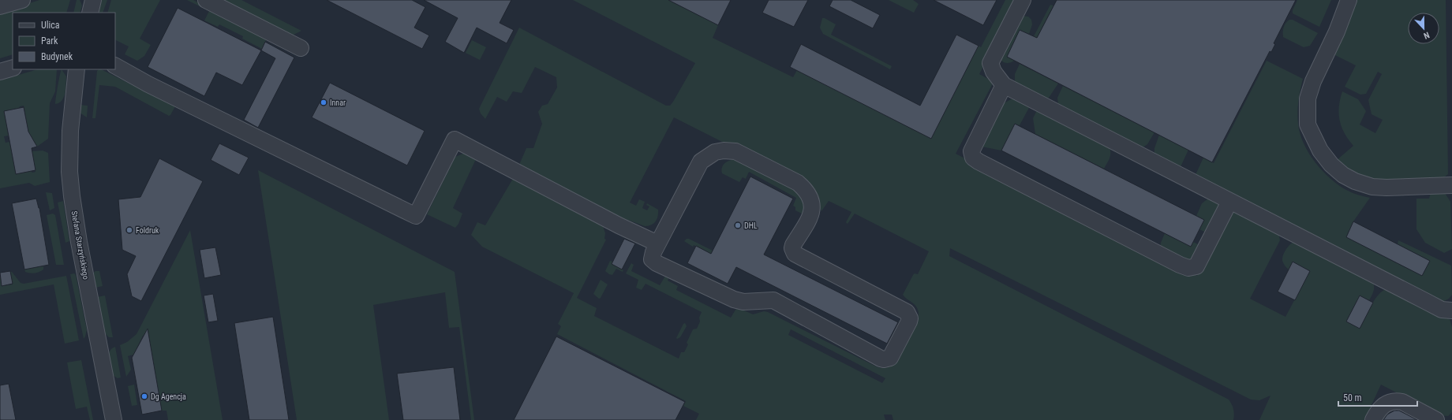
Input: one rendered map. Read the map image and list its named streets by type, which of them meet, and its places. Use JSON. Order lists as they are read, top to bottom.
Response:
{
  "streets": {
    "street": ["Stefana Starzyńskiego"]
  },
  "places": [
    "Innar",
    "DHL",
    "Foldruk",
    "Dg Agencja"
  ],
  "legend": ["Ulica", "Park", "Budynek"],
  "scale_bar": "50 m",
  "north": "bottom"
}
